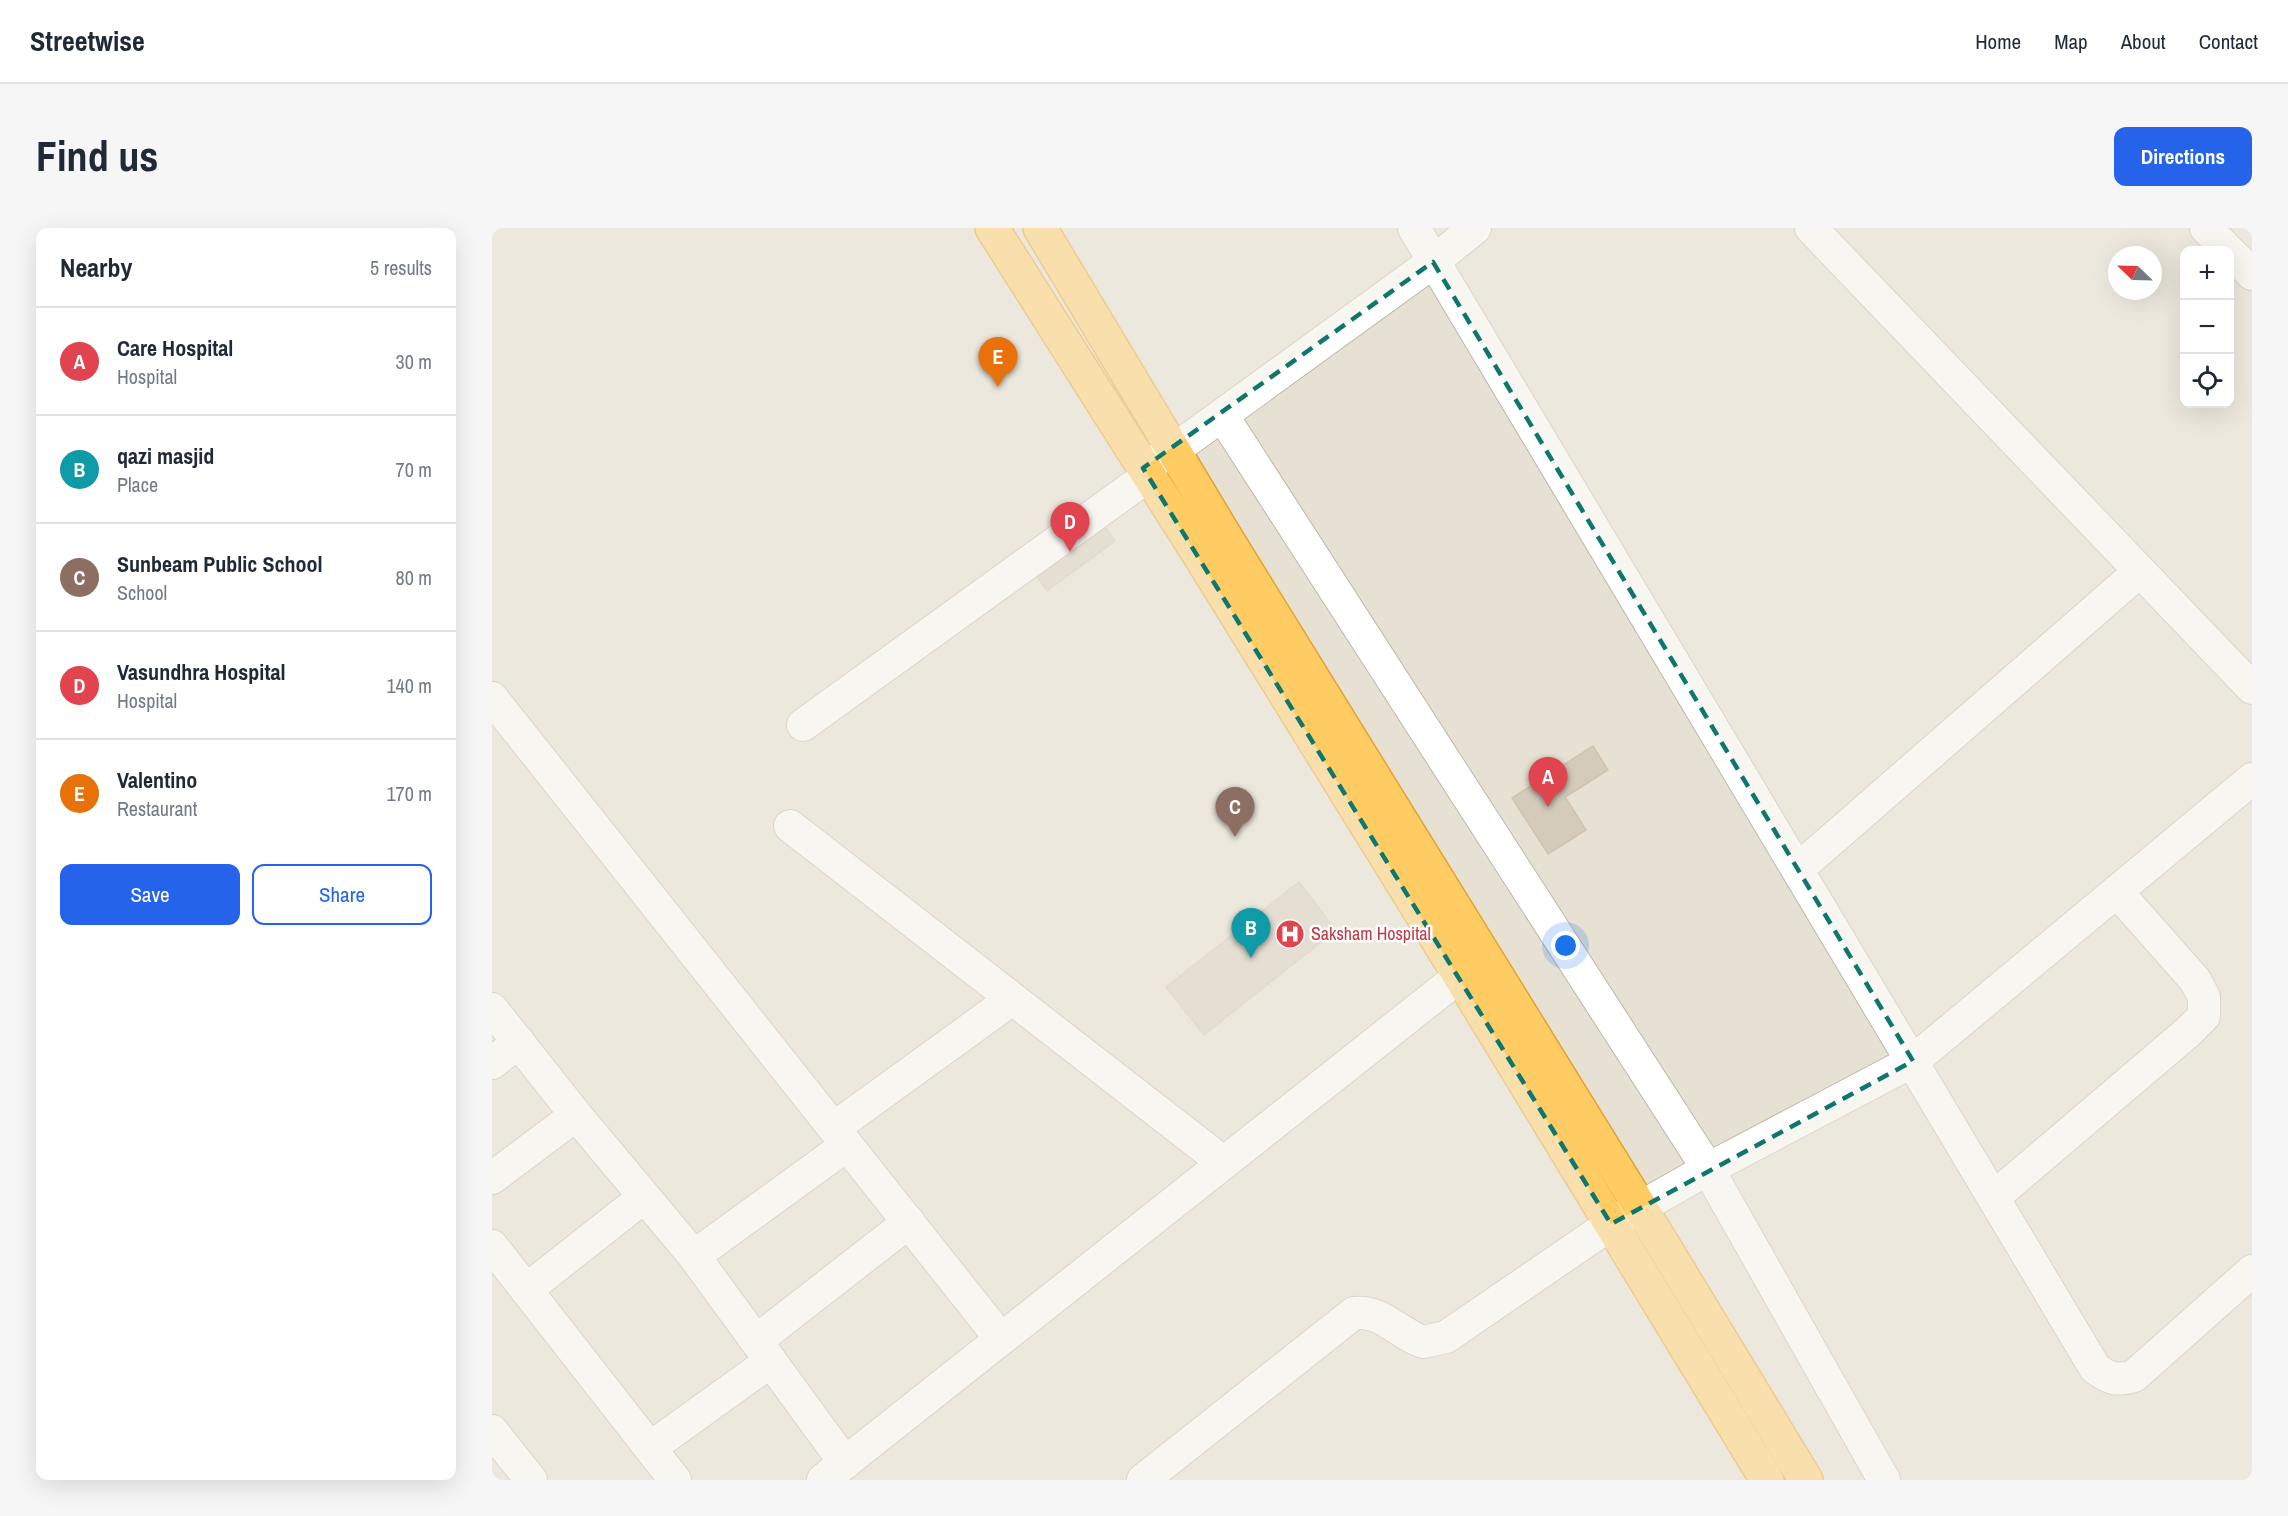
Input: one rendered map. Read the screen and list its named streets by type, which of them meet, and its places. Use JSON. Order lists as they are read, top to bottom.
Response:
{
  "places": {
    "hospital": ["Saksham Hospital"]
  },
  "north": "top left",
  "page": {
    "header": "Streetwise",
    "nav": [
      "Home",
      "Map",
      "About",
      "Contact"
    ],
    "buttons": [
      "Directions",
      ["Save", "Share"]
    ],
    "title": "Find us",
    "heading": ["Nearby", "5 results"],
    "map_buttons": ["+", "−"],
    "list": [
      {
        "mark": "A",
        "name": "Care Hospital",
        "note": "Hospital",
        "value": "30 m"
      },
      {
        "mark": "B",
        "name": "qazi masjid",
        "note": "Place",
        "value": "70 m"
      },
      {
        "mark": "C",
        "name": "Sunbeam Public School",
        "note": "School",
        "value": "80 m"
      },
      {
        "mark": "D",
        "name": "Vasundhra Hospital",
        "note": "Hospital",
        "value": "140 m"
      },
      {
        "mark": "E",
        "name": "Valentino",
        "note": "Restaurant",
        "value": "170 m"
      }
    ],
    "pins": [
      "E",
      "D",
      "A",
      "C",
      "B"
    ]
  }
}
